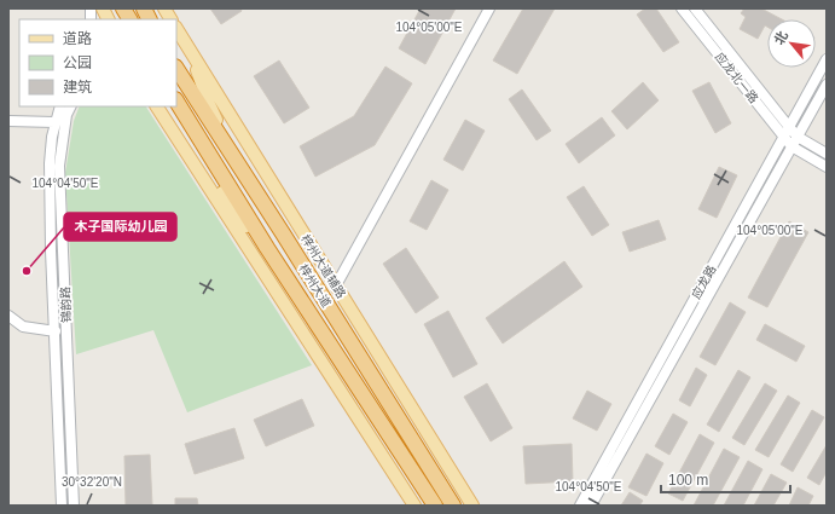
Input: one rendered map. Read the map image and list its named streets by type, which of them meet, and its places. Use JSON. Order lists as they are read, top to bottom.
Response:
{
  "streets": {
    "highway": ["梓州大道"],
    "main road": ["梓州大道辅路"],
    "street": ["应龙北一路", "应龙路", "锦韵路"]
  },
  "crossings": [
    ["应龙北一路", "应龙路"]
  ],
  "places": ["木子国际幼儿园"],
  "legend": ["道路", "公园", "建筑"],
  "scale_bar": "100 m",
  "north": "top left",
  "coordinates": ["104°05'00\"E", "104°04'50\"E", "30°32'20\"N"]
}
